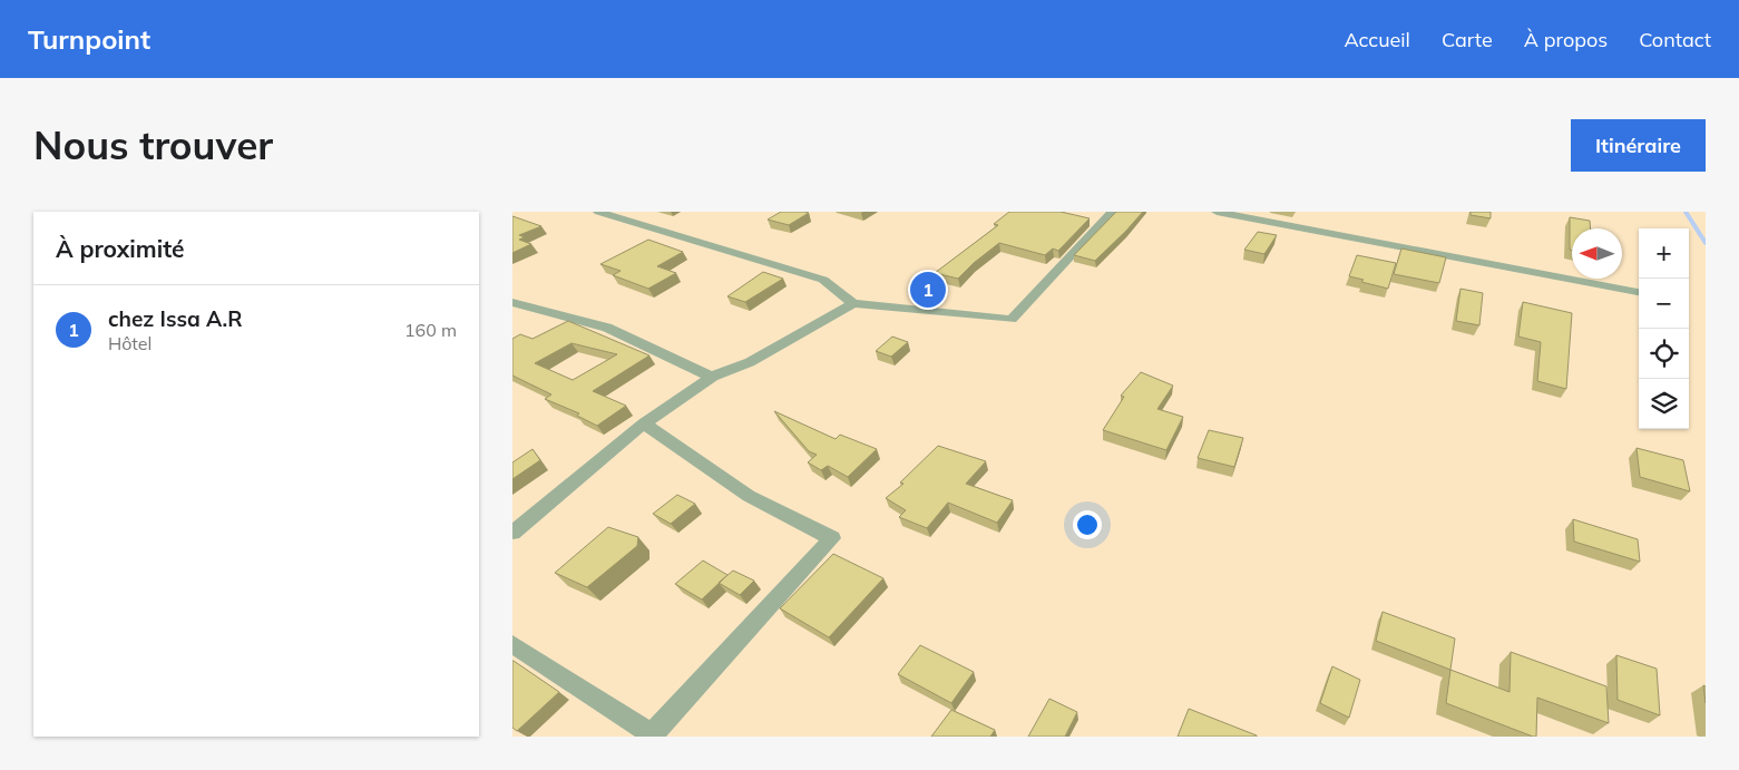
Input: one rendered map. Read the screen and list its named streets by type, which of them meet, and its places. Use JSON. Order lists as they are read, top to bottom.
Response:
{
  "north": "left",
  "page": {
    "header": "Turnpoint",
    "nav": [
      "Accueil",
      "Carte",
      "À propos",
      "Contact"
    ],
    "buttons": "Itinéraire",
    "title": "Nous trouver",
    "heading": "À proximité",
    "map_buttons": ["+", "−"],
    "pins": "1",
    "list": [
      {
        "mark": "1",
        "name": "chez Issa A.R",
        "note": "Hôtel",
        "value": "160 m"
      }
    ]
  }
}
